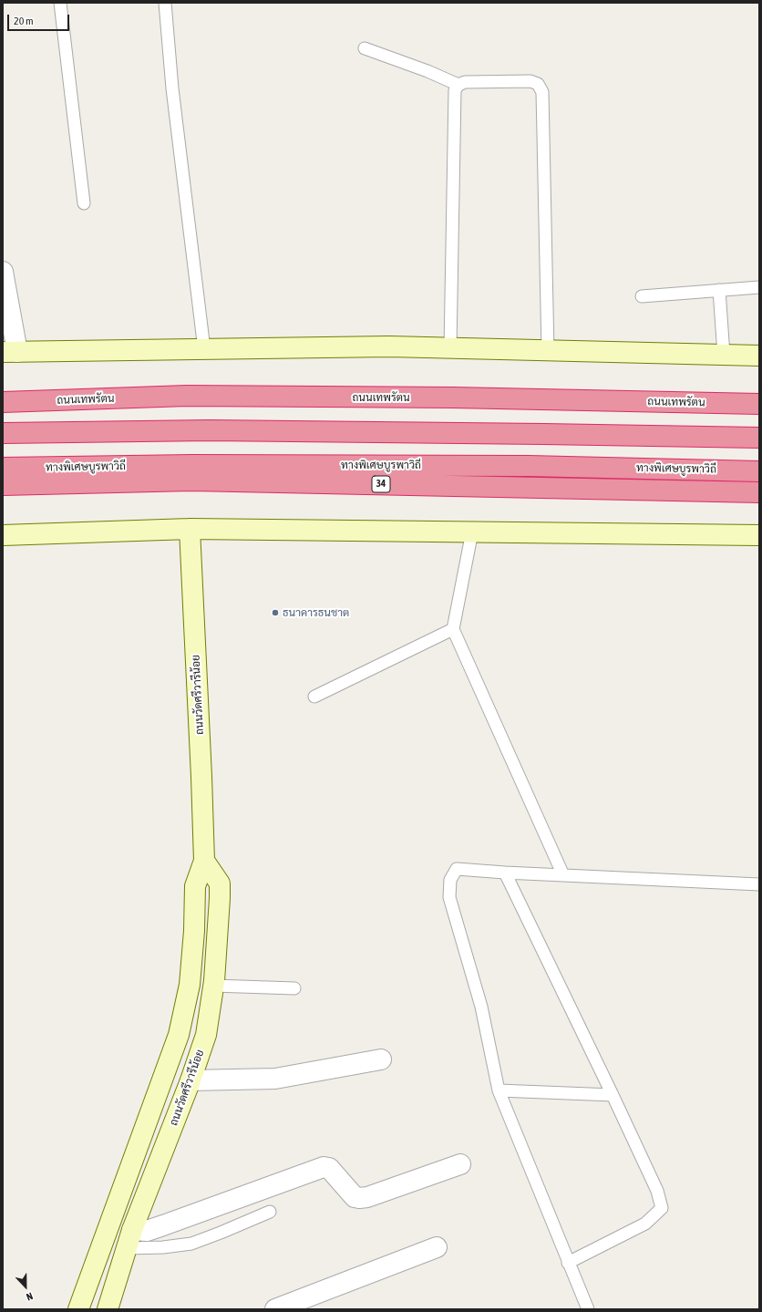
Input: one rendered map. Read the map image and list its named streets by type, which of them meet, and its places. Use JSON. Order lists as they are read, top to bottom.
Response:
{
  "streets": {
    "highway": ["ถนนเทพรัตน", "ทางพิเศษบูรพาวิถี", "34"],
    "main road": ["ถนนวัดศรีวารีน้อย"]
  },
  "places": ["ธนาคารธนชาต"],
  "scale_bar": "20 m",
  "north": "bottom"
}
